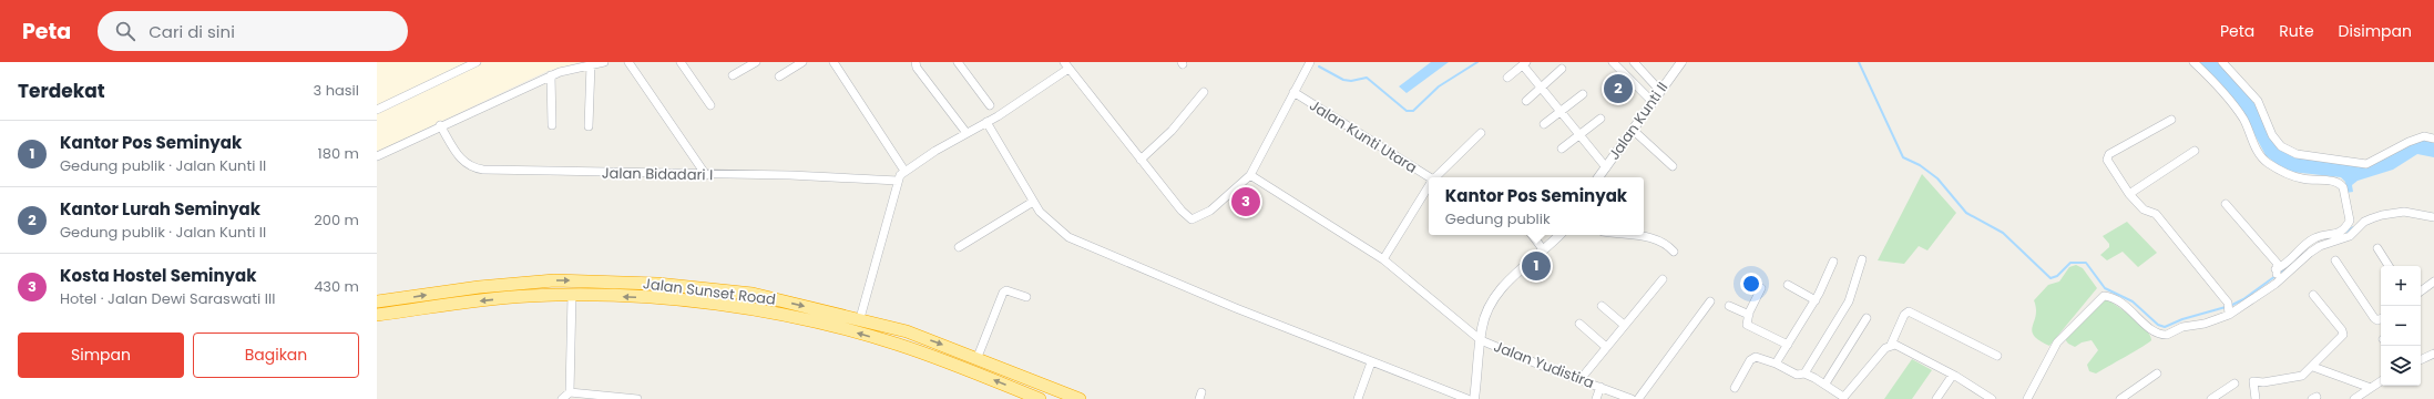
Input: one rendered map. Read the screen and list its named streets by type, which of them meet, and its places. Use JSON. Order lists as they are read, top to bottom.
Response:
{
  "streets": {
    "highway": ["Jalan Sunset Road"],
    "street": [
      "Jalan Kunti II",
      "Jalan Kunti Utara",
      "Jalan Bidadari I",
      "Jalan Yudistira"
    ]
  },
  "crossings": [
    ["Jalan Kunti Utara", "Jalan Yudistira"]
  ],
  "page": {
    "header": "Peta",
    "search": "Cari di sini",
    "nav": ["Peta", "Rute", "Disimpan"],
    "heading": ["Terdekat", "3 hasil"],
    "pins": ["2", "3", "1"],
    "list": [
      {
        "mark": "1",
        "name": "Kantor Pos Seminyak",
        "note": "Gedung publik · Jalan Kunti II",
        "value": "180 m"
      },
      {
        "mark": "2",
        "name": "Kantor Lurah Seminyak",
        "note": "Gedung publik · Jalan Kunti II",
        "value": "200 m"
      },
      {
        "mark": "3",
        "name": "Kosta Hostel Seminyak",
        "note": "Hotel · Jalan Dewi Saraswati III",
        "value": "430 m"
      }
    ],
    "popup": ["Kantor Pos Seminyak", "Gedung publik"],
    "map_buttons": ["+", "−"],
    "buttons": ["Simpan", "Bagikan"]
  }
}
